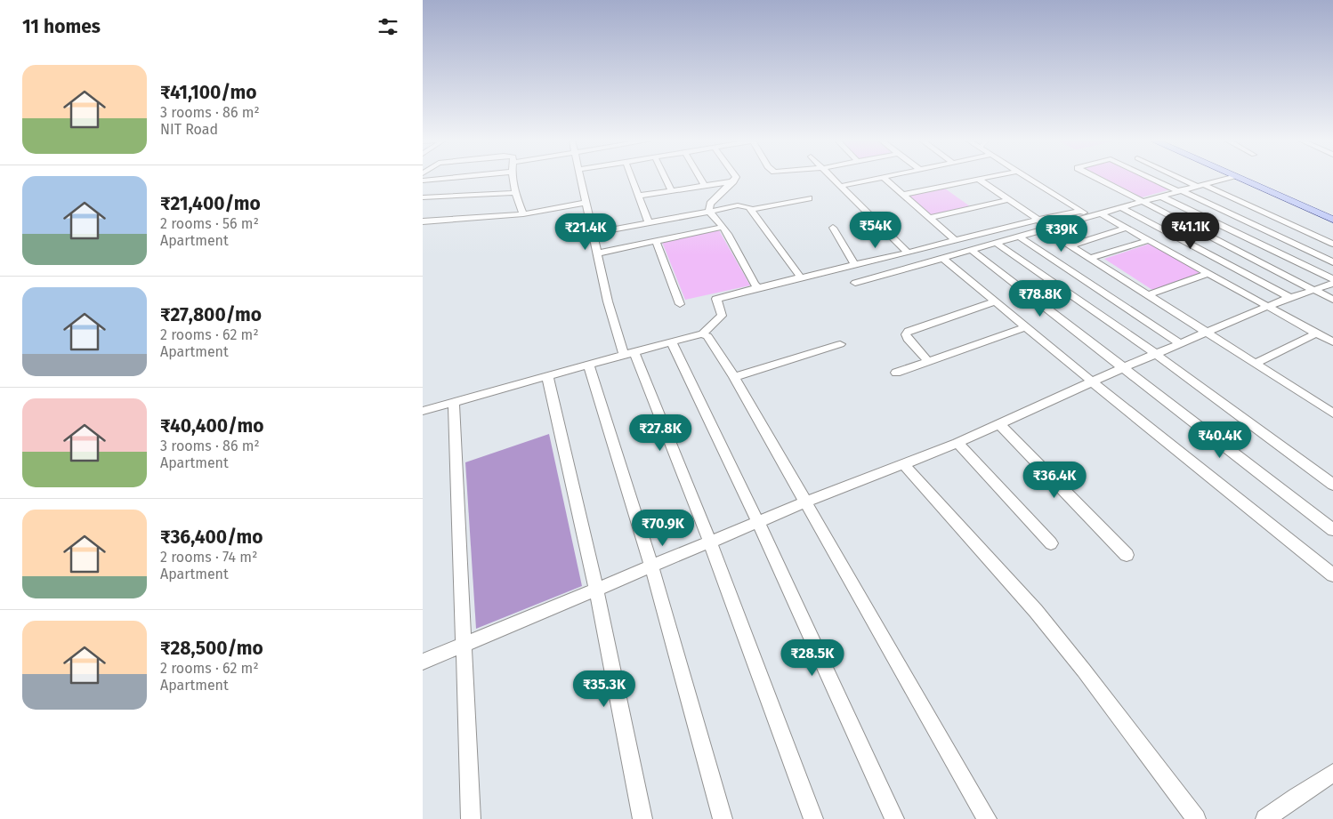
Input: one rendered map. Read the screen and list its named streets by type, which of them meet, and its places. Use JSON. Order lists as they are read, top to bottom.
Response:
{
  "page": {
    "heading": "11 homes",
    "list": [
      {
        "name": "₹41,100/mo",
        "note": "3 rooms · 86 m² · NIT Road"
      },
      {
        "name": "₹21,400/mo",
        "note": "2 rooms · 56 m² · Apartment"
      },
      {
        "name": "₹27,800/mo",
        "note": "2 rooms · 62 m² · Apartment"
      },
      {
        "name": "₹40,400/mo",
        "note": "3 rooms · 86 m² · Apartment"
      },
      {
        "name": "₹36,400/mo",
        "note": "2 rooms · 74 m² · Apartment"
      },
      {
        "name": "₹28,500/mo",
        "note": "2 rooms · 62 m² · Apartment"
      }
    ],
    "price": [
      "₹54K",
      "₹41.1K",
      "₹21.4K",
      "₹39K",
      "₹78.8K",
      "₹27.8K",
      "₹40.4K",
      "₹36.4K",
      "₹70.9K",
      "₹28.5K",
      "₹35.3K"
    ]
  }
}
